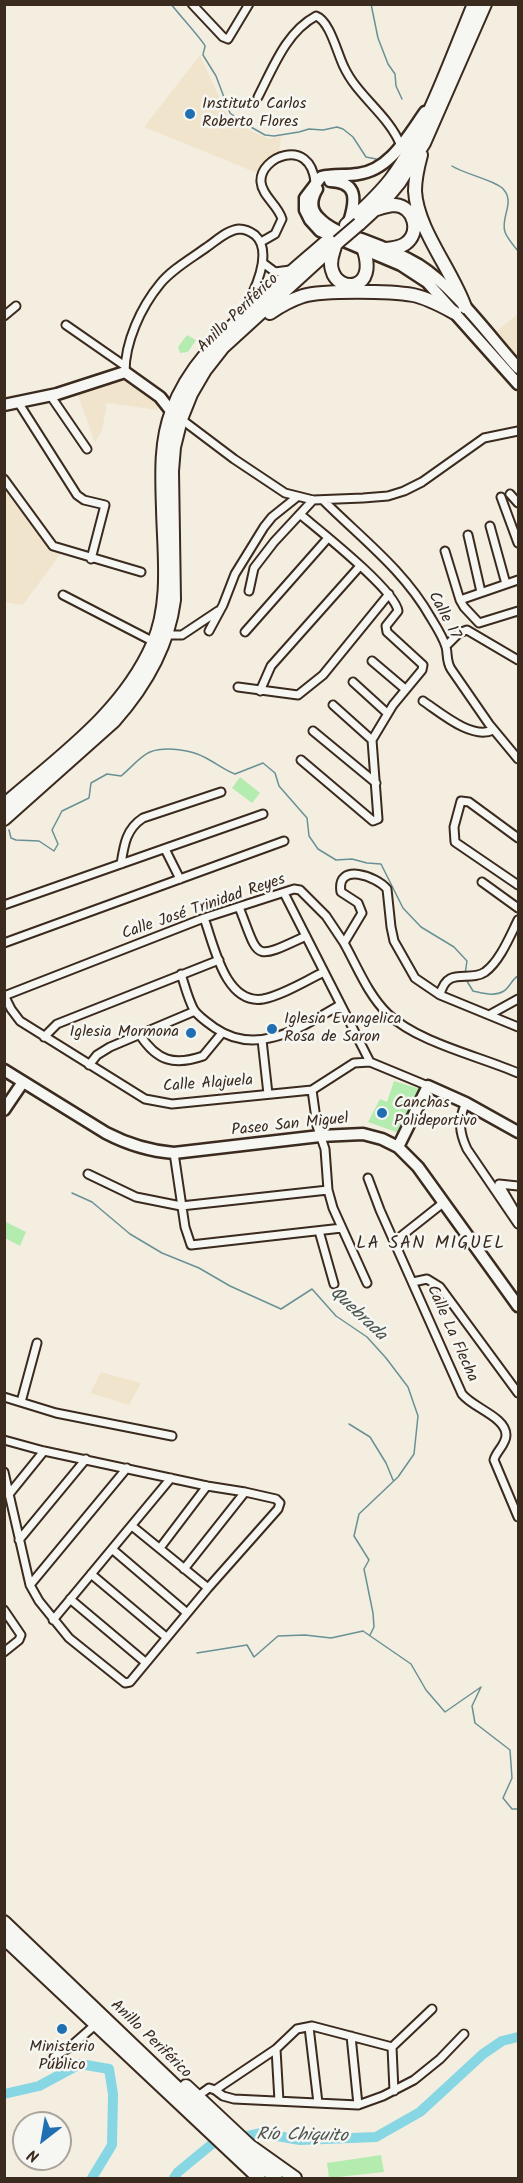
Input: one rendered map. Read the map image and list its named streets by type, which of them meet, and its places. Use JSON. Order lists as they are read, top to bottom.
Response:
{
  "streets": {
    "highway": ["Anillo Periférico"],
    "street": [
      "Calle 17",
      "Calle José Trinidad Reyes",
      "Calle Alajuela",
      "Paseo San Miguel",
      "Calle La Flecha"
    ]
  },
  "crossings": [
    ["Calle José Trinidad Reyes", "Calle Alajuela"]
  ],
  "districts": ["LA SAN MIGUEL"],
  "water": ["Quebrada", "Río Chiquito"],
  "places": [
    "Instituto Carlos Roberto Flores",
    "Iglesia Evangelica Rosa de Saron",
    "Iglesia Mormona",
    "Canchas Polideportivo",
    "Ministerio Público"
  ],
  "north": "bottom left"
}
